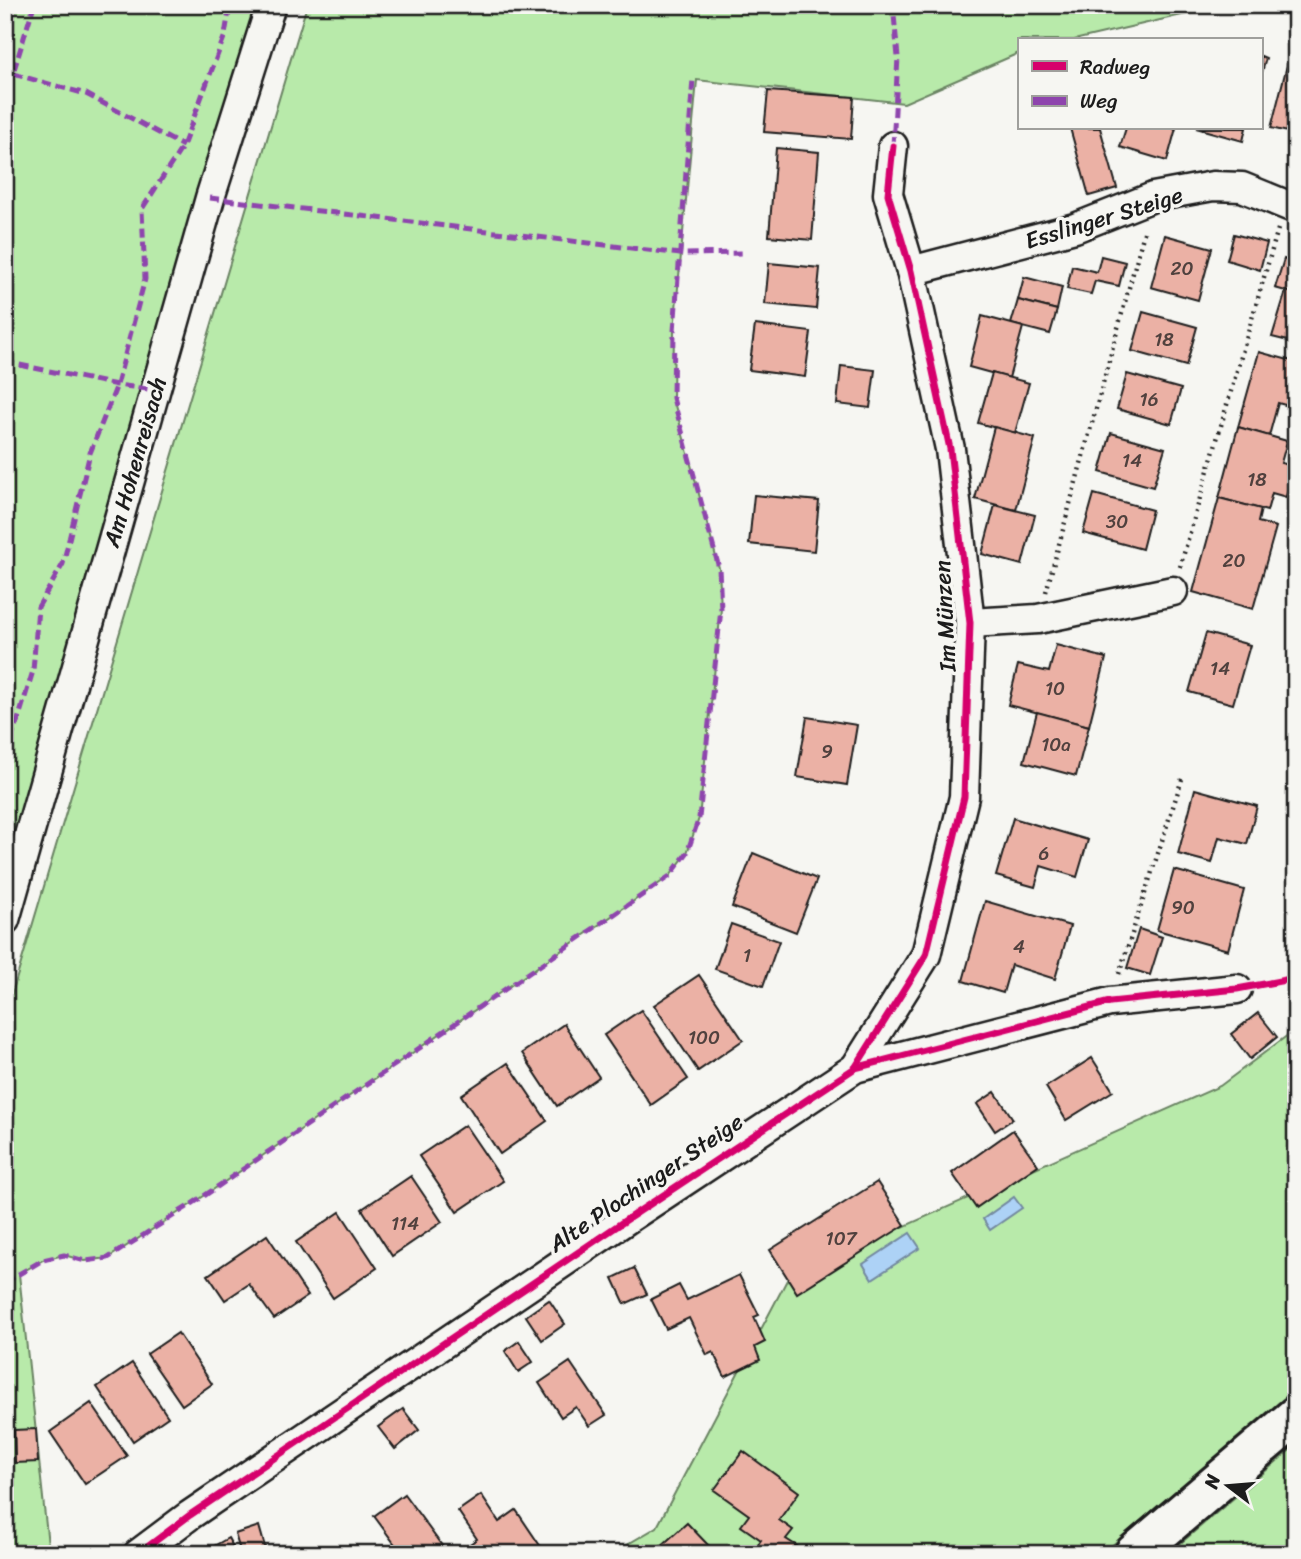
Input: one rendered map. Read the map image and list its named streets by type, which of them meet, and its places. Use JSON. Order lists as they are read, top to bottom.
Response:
{
  "streets": {
    "street": [
      "Esslinger Steige",
      "Am Hohenreisach",
      "Im Münzen",
      "Alte Plochinger Steige"
    ]
  },
  "crossings": [
    ["Esslinger Steige", "Im Münzen"],
    ["Im Münzen", "Alte Plochinger Steige"]
  ],
  "house_numbers": [
    "20",
    "18",
    "16",
    "14",
    "18",
    "30",
    "20",
    "14",
    "10",
    "10a",
    "9",
    "6",
    "90",
    "4",
    "1",
    "100",
    "114",
    "107"
  ],
  "legend": ["Radweg", "Weg"],
  "north": "left"
}
